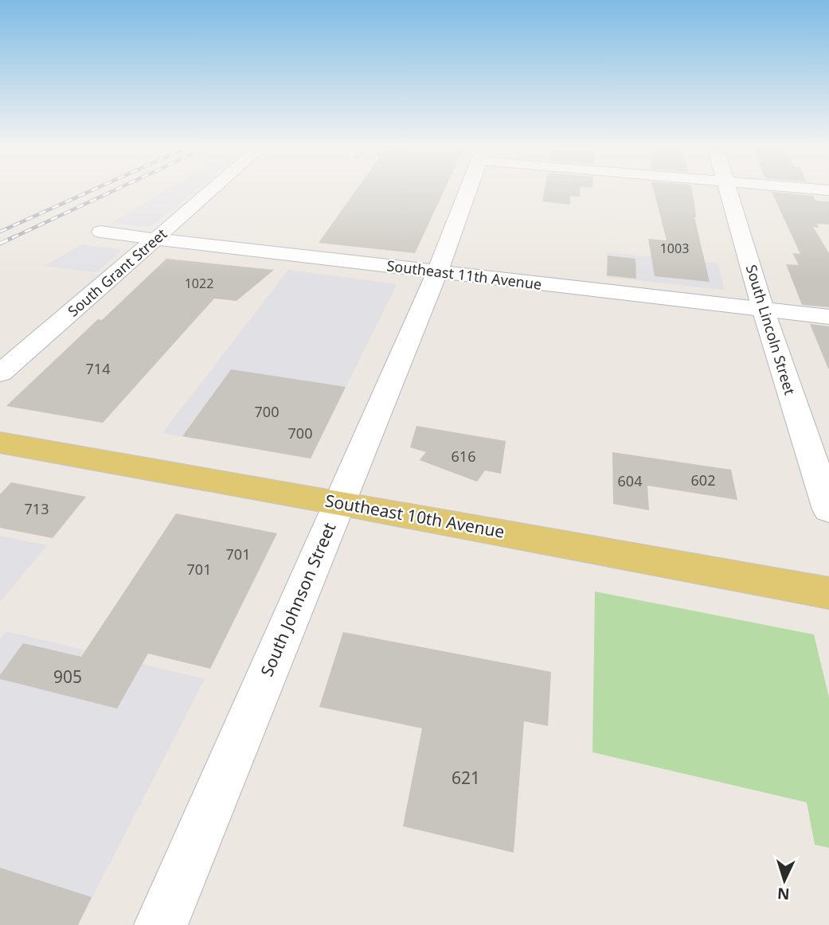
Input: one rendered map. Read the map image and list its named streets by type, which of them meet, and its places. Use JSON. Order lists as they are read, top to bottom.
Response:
{
  "streets": {
    "main road": [
      "South Grant Street",
      "Southeast 11th Avenue",
      "South Lincoln Street",
      "Southeast 10th Avenue",
      "South Johnson Street"
    ]
  },
  "crossings": [
    ["South Grant Street", "Southeast 11th Avenue"],
    ["Southeast 11th Avenue", "South Lincoln Street"],
    ["Southeast 11th Avenue", "South Johnson Street"],
    ["Southeast 10th Avenue", "South Johnson Street"]
  ],
  "house_numbers": [
    "1003",
    "1022",
    "714",
    "700",
    "700",
    "616",
    "602",
    "604",
    "713",
    "701",
    "701",
    "905",
    "621"
  ],
  "north": "bottom"
}
